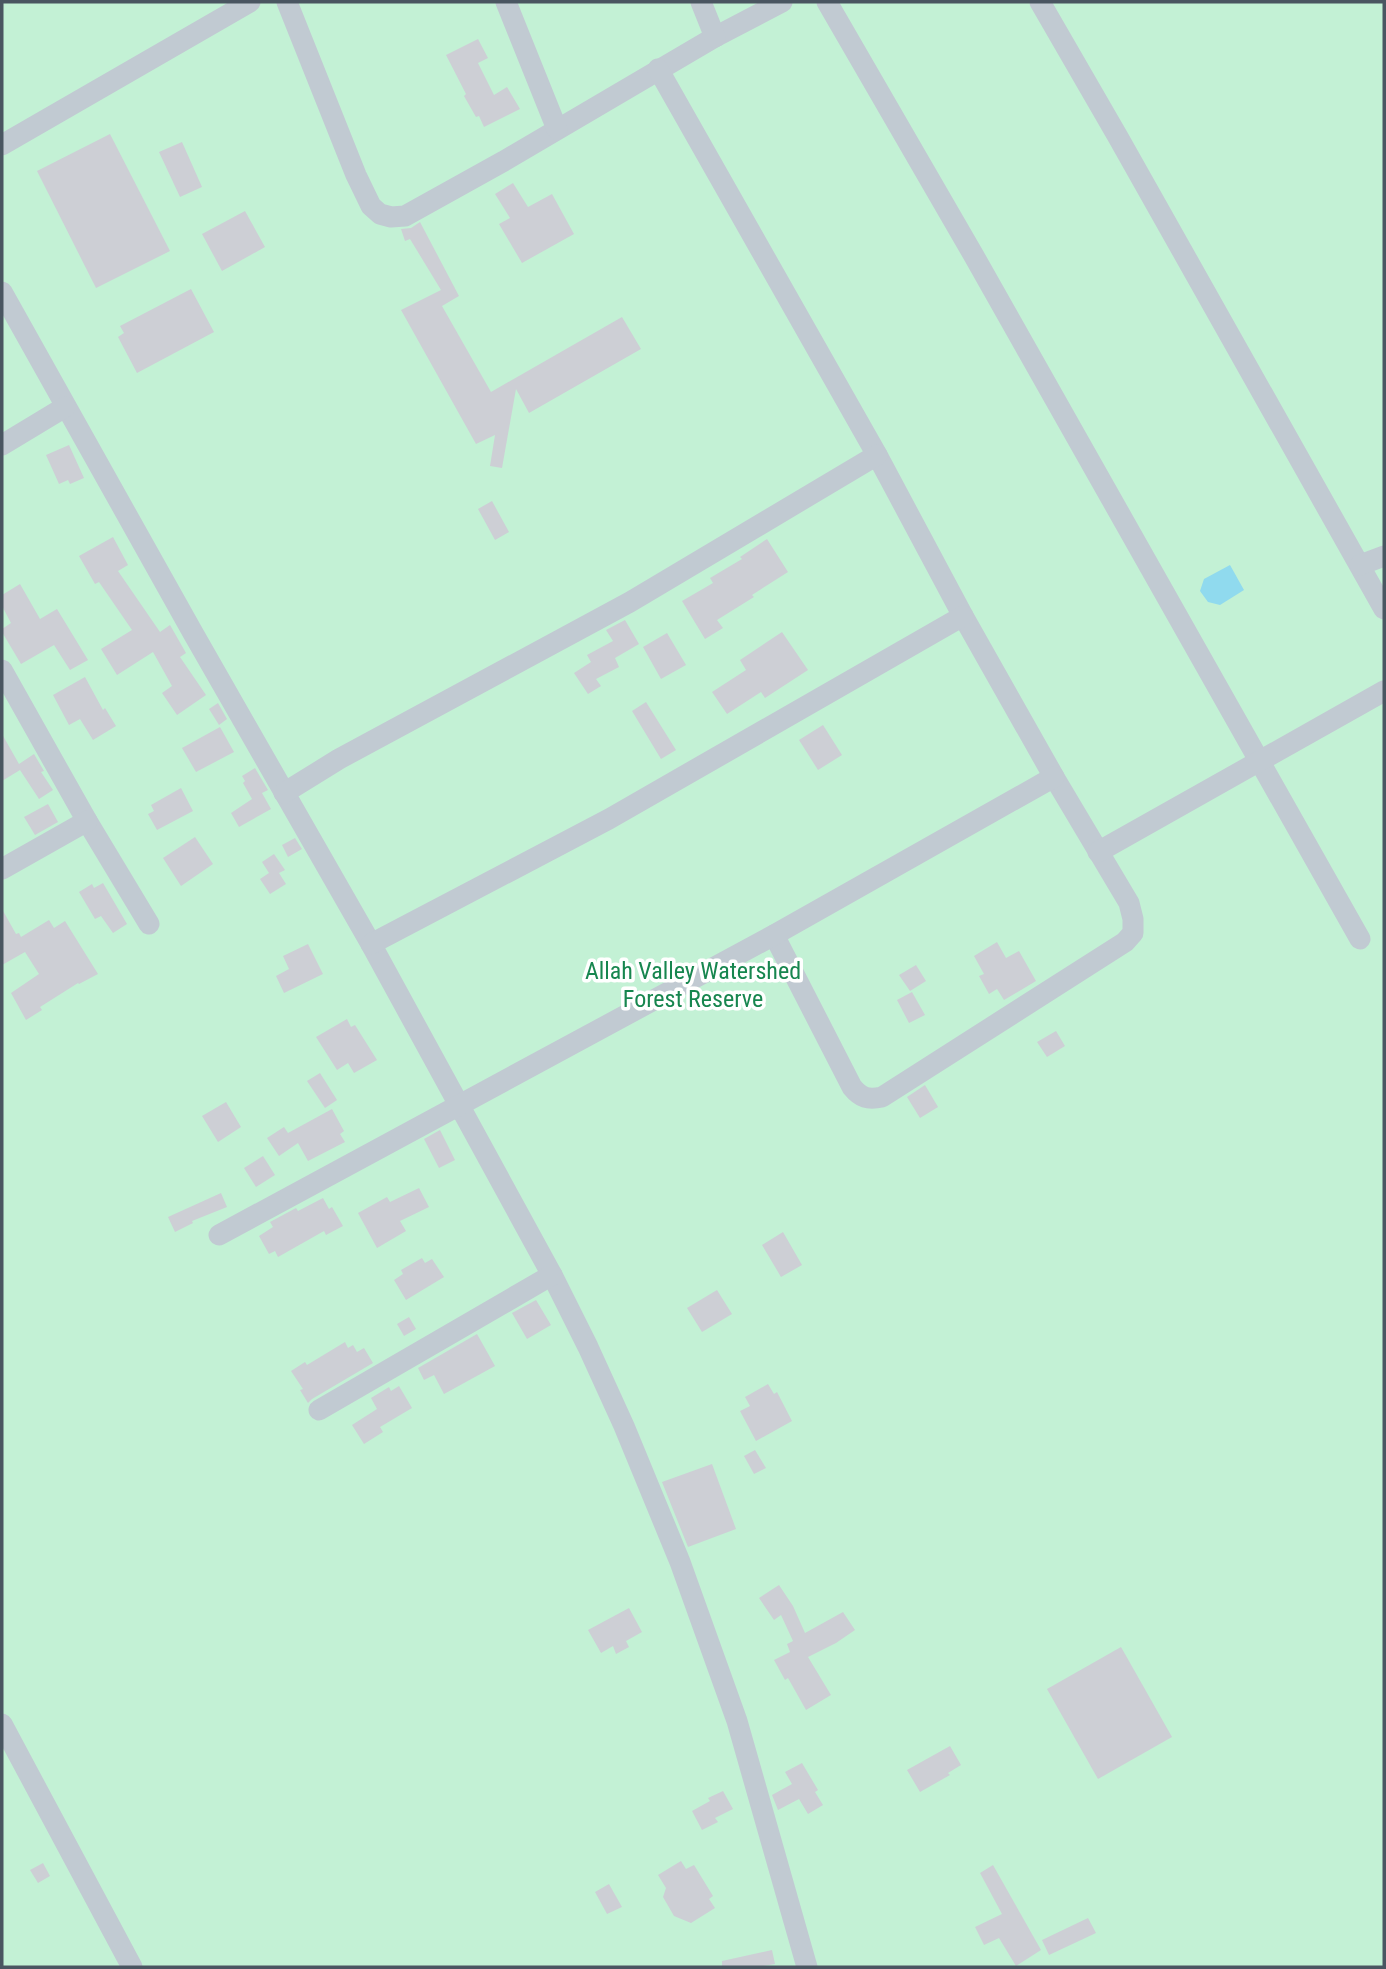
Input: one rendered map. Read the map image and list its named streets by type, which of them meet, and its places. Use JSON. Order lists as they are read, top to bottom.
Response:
{
  "parks": ["Allah Valley Watershed Forest Reserve"]
}
